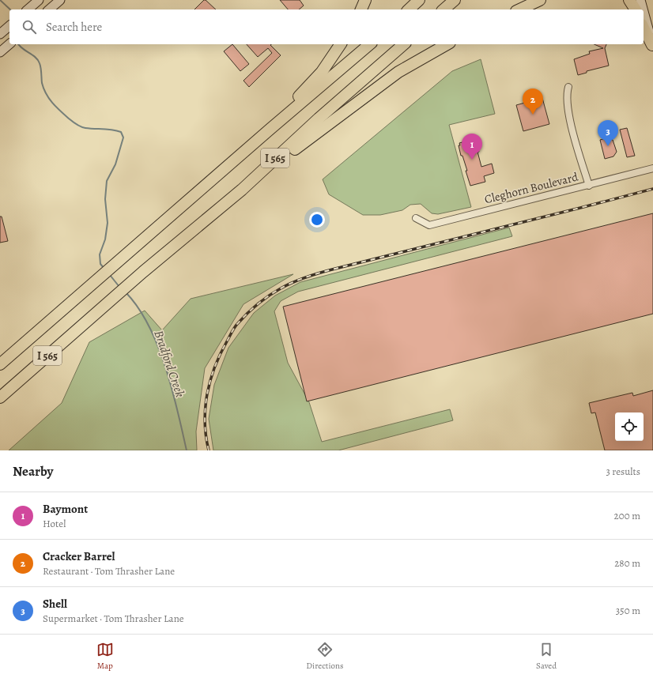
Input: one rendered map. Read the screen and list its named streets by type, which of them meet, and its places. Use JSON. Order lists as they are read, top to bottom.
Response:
{
  "streets": {
    "highway": ["I 565"],
    "street": ["Cleghorn Boulevard"]
  },
  "water": ["Bradford Creek"],
  "page": {
    "search": "Search here",
    "pins": ["2", "3", "1"],
    "heading": ["Nearby", "3 results"],
    "list": [
      {
        "mark": "1",
        "name": "Baymont",
        "note": "Hotel",
        "value": "200 m"
      },
      {
        "mark": "2",
        "name": "Cracker Barrel",
        "note": "Restaurant · Tom Thrasher Lane",
        "value": "280 m"
      },
      {
        "mark": "3",
        "name": "Shell",
        "note": "Supermarket · Tom Thrasher Lane",
        "value": "350 m"
      }
    ],
    "nav": ["Map", "Directions", "Saved"]
  }
}
